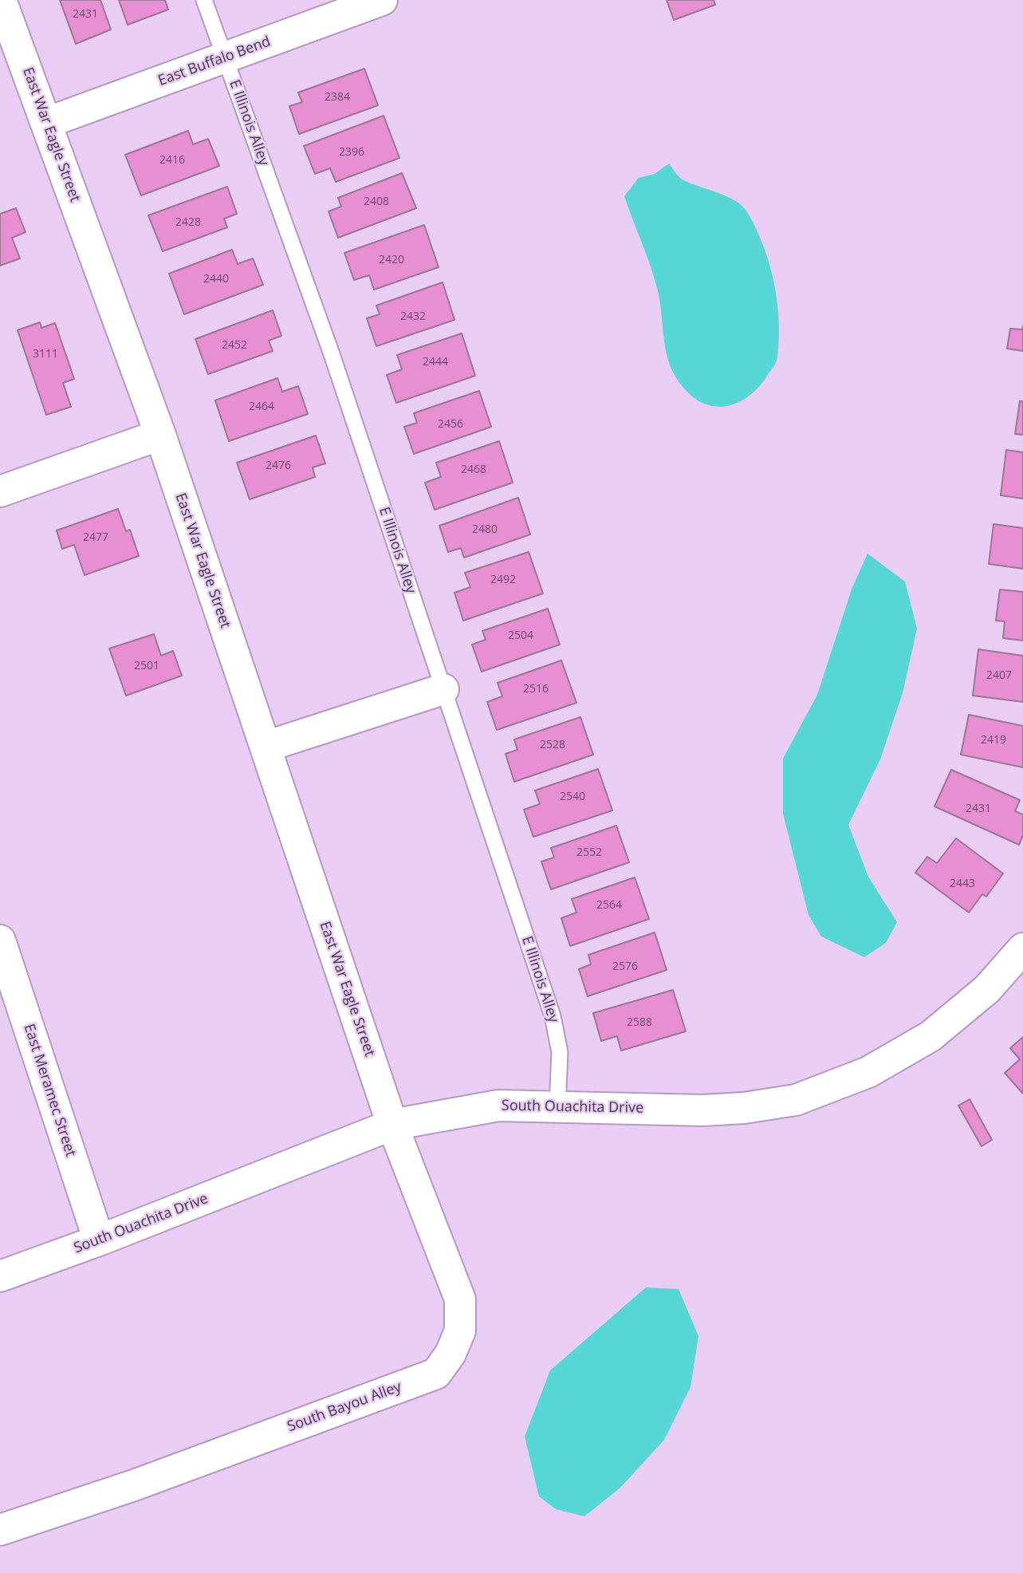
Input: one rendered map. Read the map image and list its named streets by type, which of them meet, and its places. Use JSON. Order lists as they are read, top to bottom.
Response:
{
  "streets": {
    "street": [
      "East Buffalo Bend",
      "East War Eagle Street",
      "East Meramec Street",
      "South Ouachita Drive",
      "South Bayou Alley"
    ],
    "lane": ["E Illinois Alley"]
  },
  "crossings": [
    ["East Buffalo Bend", "E Illinois Alley"],
    ["East Buffalo Bend", "East War Eagle Street"],
    ["E Illinois Alley", "South Ouachita Drive"],
    ["East War Eagle Street", "South Ouachita Drive"],
    ["East War Eagle Street", "South Bayou Alley"],
    ["East Meramec Street", "South Ouachita Drive"],
    ["South Ouachita Drive", "South Bayou Alley"]
  ],
  "house_numbers": [
    "2431",
    "2384",
    "2396",
    "2416",
    "2408",
    "2428",
    "2420",
    "2440",
    "2432",
    "2452",
    "3111",
    "2444",
    "2464",
    "2456",
    "2476",
    "2468",
    "2480",
    "2477",
    "2492",
    "2504",
    "2501",
    "2407",
    "2516",
    "2419",
    "2528",
    "2540",
    "2431",
    "2552",
    "2443",
    "2564",
    "2576",
    "2588"
  ]
}
